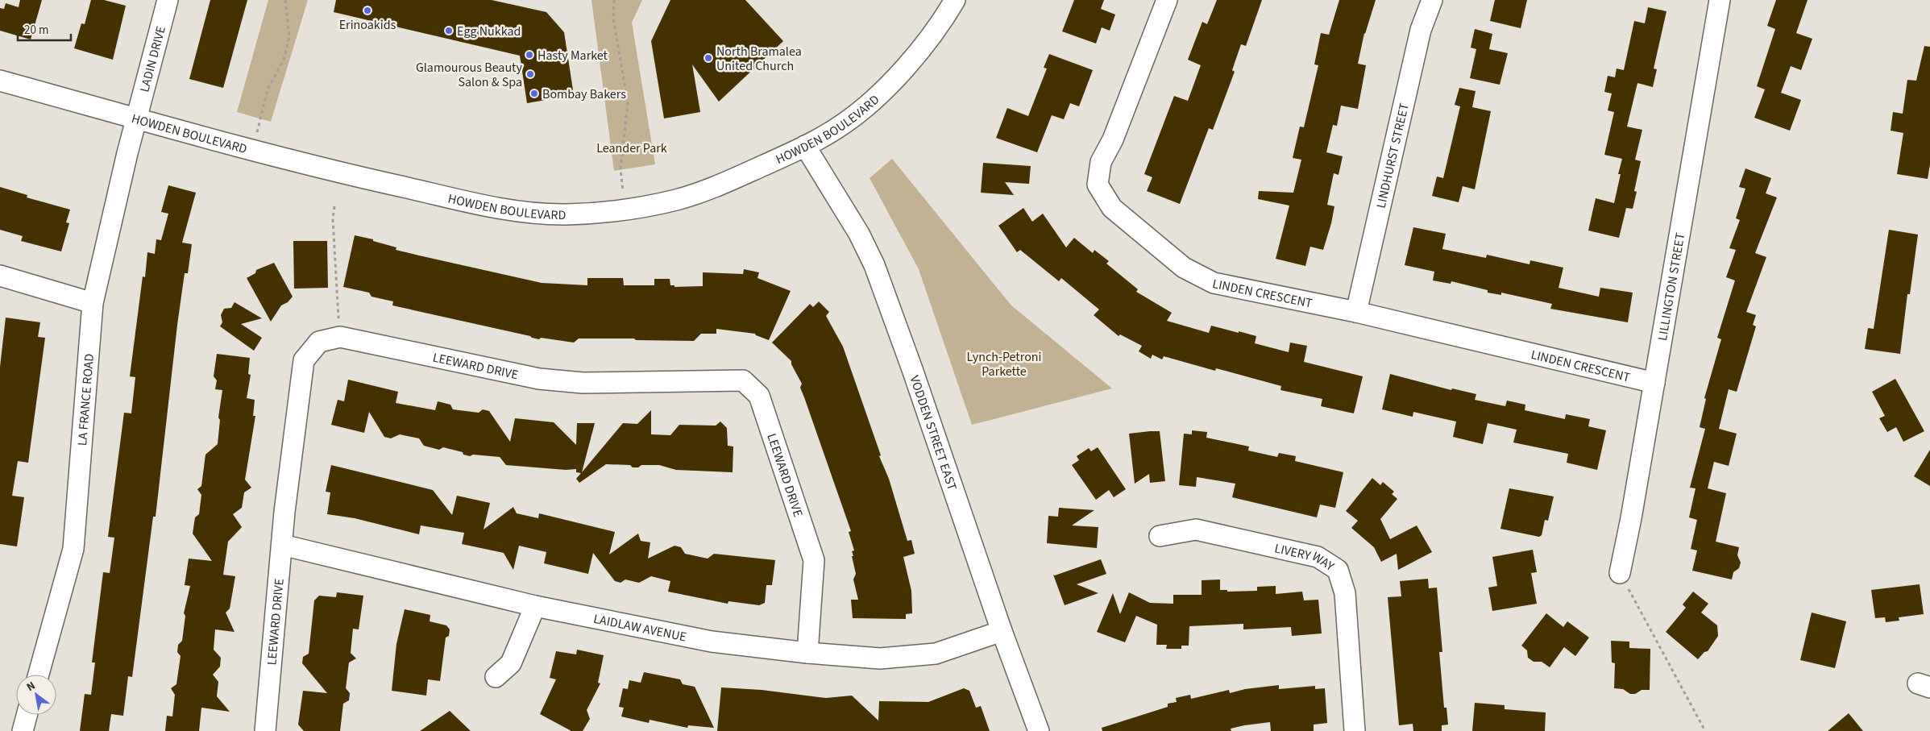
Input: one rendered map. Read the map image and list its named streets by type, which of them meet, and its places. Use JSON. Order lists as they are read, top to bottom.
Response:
{
  "streets": {
    "street": [
      "LADIN DRIVE",
      "HOWDEN BOULEVARD",
      "LINDHURST STREET",
      "LILLINGTON STREET",
      "LINDEN CRESCENT",
      "LEEWARD DRIVE",
      "LA FRANCE ROAD",
      "VODDEN STREET EAST",
      "LIVERY WAY",
      "LAIDLAW AVENUE"
    ]
  },
  "crossings": [
    ["LADIN DRIVE", "HOWDEN BOULEVARD"],
    ["LADIN DRIVE", "LA FRANCE ROAD"],
    ["HOWDEN BOULEVARD", "LA FRANCE ROAD"],
    ["HOWDEN BOULEVARD", "VODDEN STREET EAST"],
    ["LINDHURST STREET", "LINDEN CRESCENT"],
    ["LILLINGTON STREET", "LINDEN CRESCENT"],
    ["LEEWARD DRIVE", "LAIDLAW AVENUE"],
    ["VODDEN STREET EAST", "LAIDLAW AVENUE"]
  ],
  "parks": ["Leander Park", "Lynch-Petroni Parkette"],
  "places": [
    "Erinoakids",
    "Egg Nukkad",
    "Hasty Market",
    "North Bramalea United Church",
    "Glamourous Beauty Salon & Spa",
    "Bombay Bakers"
  ],
  "scale_bar": "20 m",
  "north": "top left"
}
